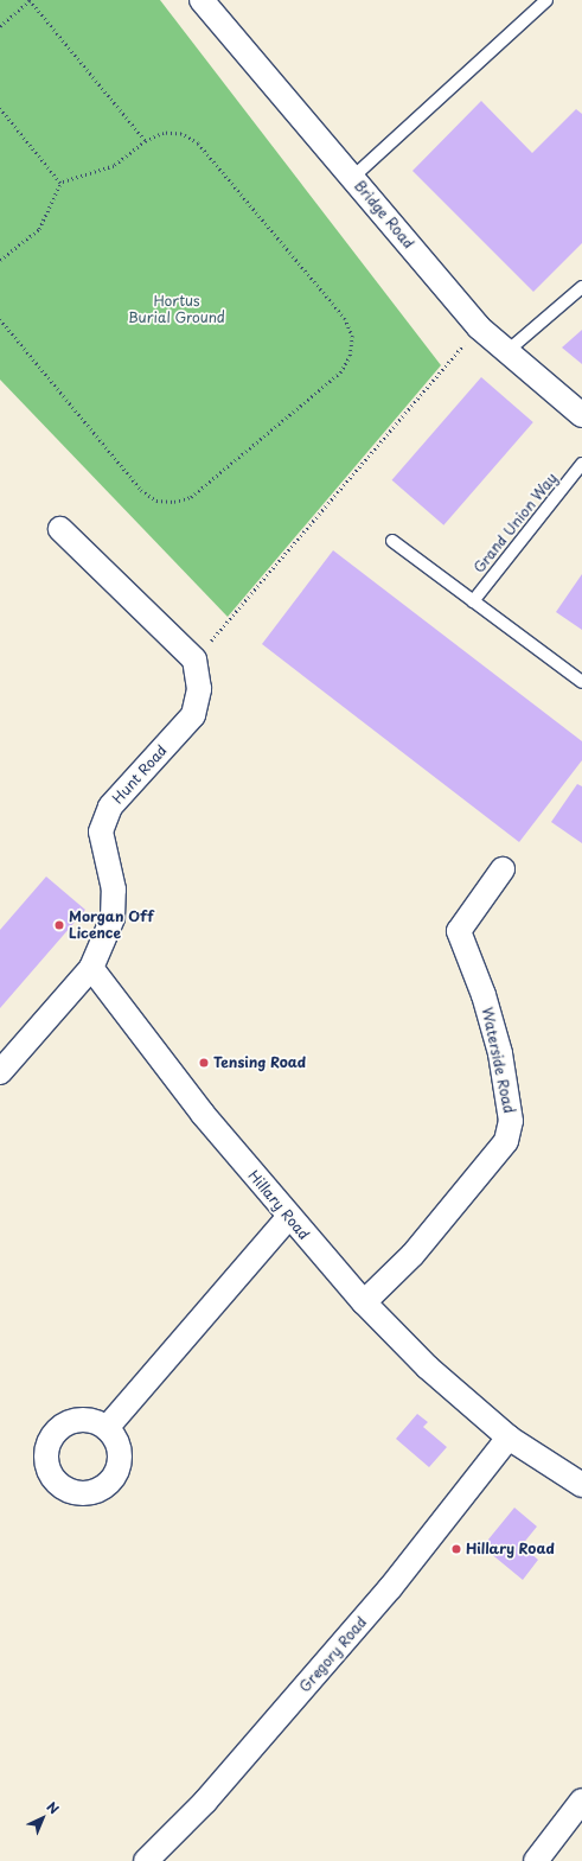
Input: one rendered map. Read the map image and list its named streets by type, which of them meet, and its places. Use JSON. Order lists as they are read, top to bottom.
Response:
{
  "streets": {
    "street": [
      "Bridge Road",
      "Hunt Road",
      "Waterside Road",
      "Hillary Road",
      "Gregory Road"
    ],
    "lane": ["Grand Union Way"]
  },
  "crossings": [
    ["Hunt Road", "Hillary Road"],
    ["Waterside Road", "Hillary Road"],
    ["Hillary Road", "Gregory Road"]
  ],
  "parks": ["Hortus Burial Ground"],
  "places": ["Morgan Off Licence", "Tensing Road", "Hillary Road"],
  "north": "top right"
}
